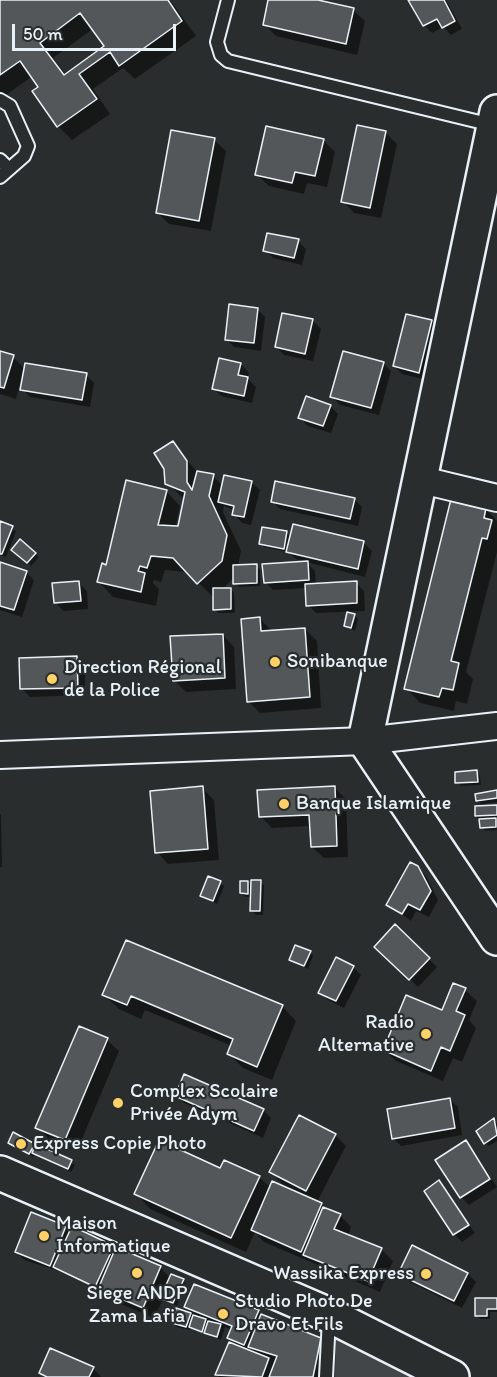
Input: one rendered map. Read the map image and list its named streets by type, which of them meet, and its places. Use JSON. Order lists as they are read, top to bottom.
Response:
{
  "places": [
    "Sonibanque",
    "Direction Régional de la Police",
    "Banque Islamique",
    "Radio Alternative",
    "Complex Scolaire Privée Adym",
    "Express Copie Photo",
    "Maison Informatique",
    "Siege ANDP Zama Lafia",
    "Wassika Express",
    "Studio Photo De Dravo Et Fils"
  ],
  "scale_bar": "50 m"
}
